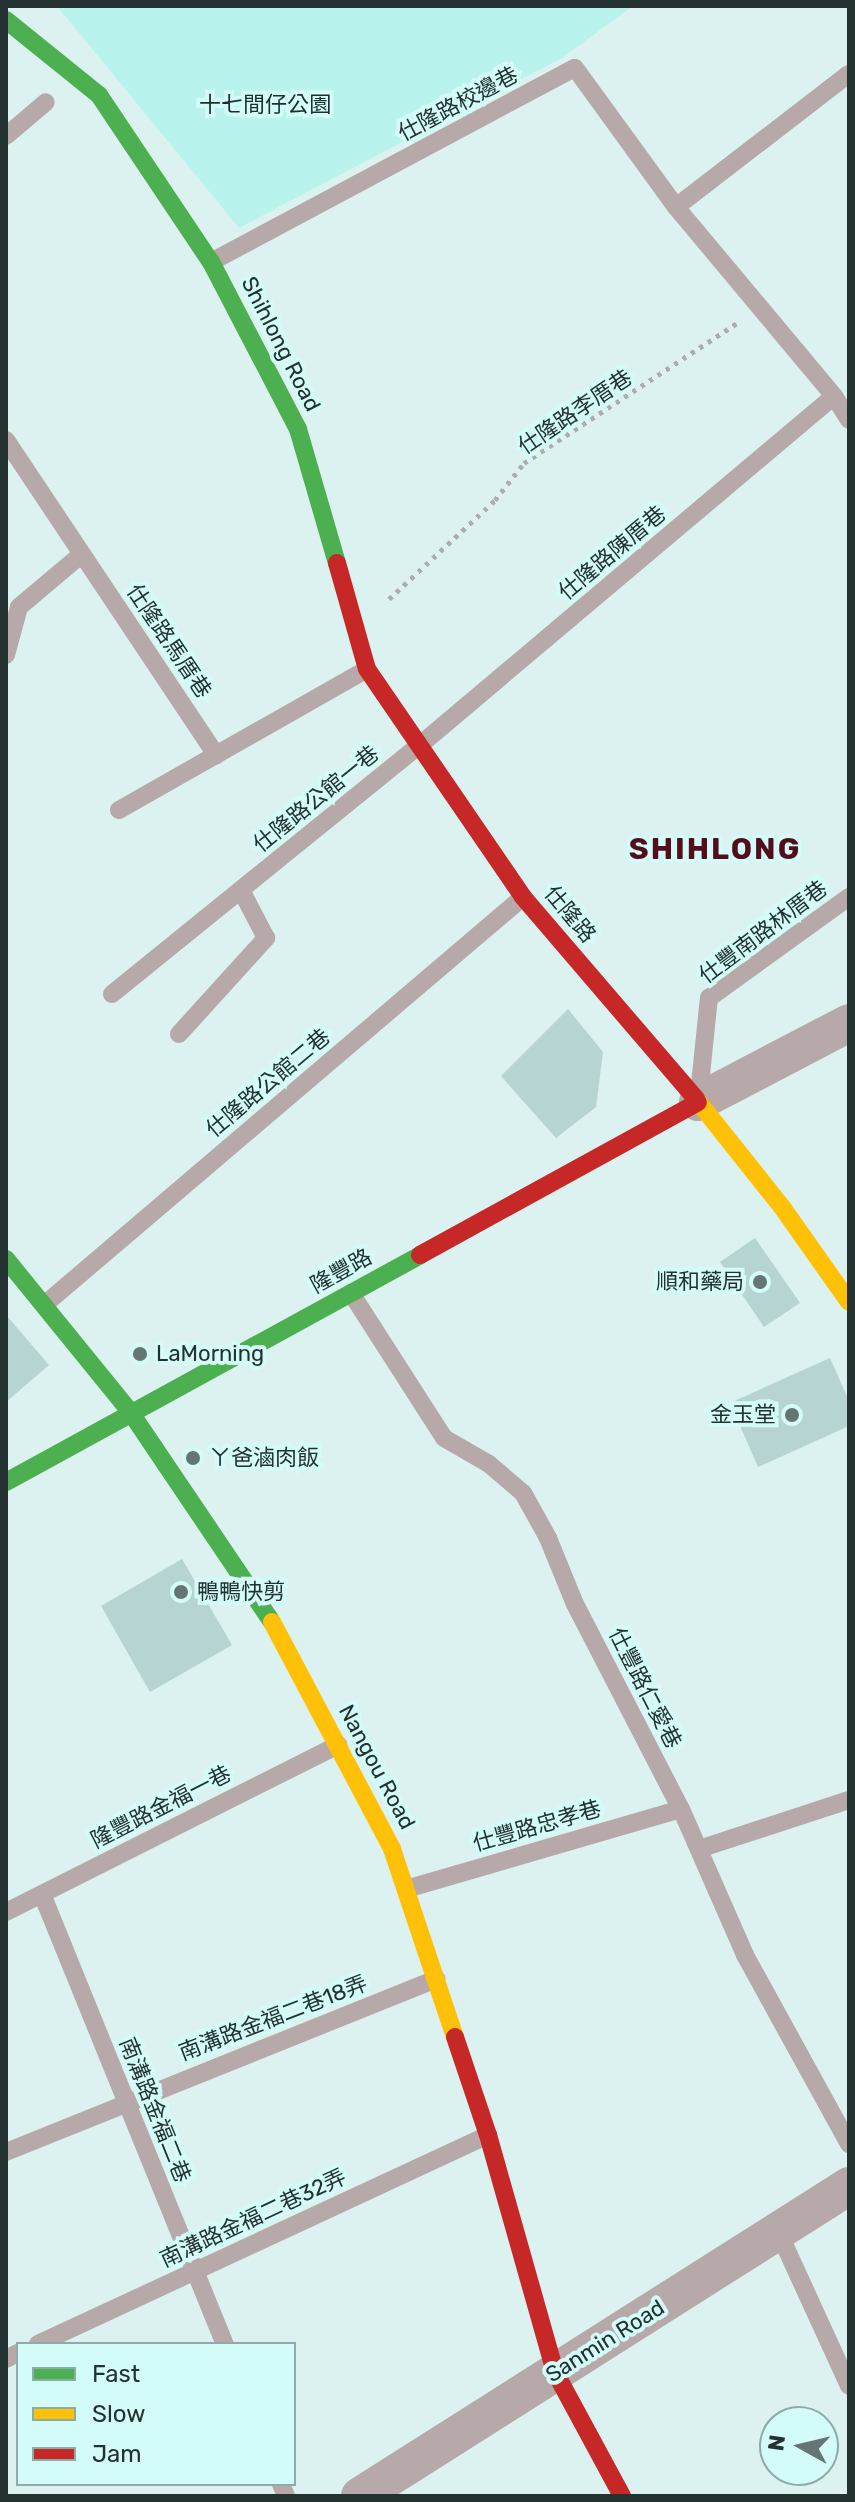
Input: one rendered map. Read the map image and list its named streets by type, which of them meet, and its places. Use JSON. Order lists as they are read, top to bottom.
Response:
{
  "streets": {
    "street": [
      "Shihlong Road",
      "仕隆路",
      "隆豐路",
      "Nangou Road",
      "Sanmin Road"
    ],
    "lane": [
      "仕隆路校邊巷",
      "仕隆路陳厝巷",
      "仕隆路馬厝巷",
      "仕隆路公館一巷",
      "仕豐南路林厝巷",
      "仕隆路公館二巷",
      "仕豐路仁愛巷",
      "隆豐路金福一巷",
      "仕豐路忠孝巷",
      "南溝路金福二巷18弄",
      "南溝路金福二巷",
      "南溝路金福二巷32弄"
    ],
    "path": ["仕隆路李厝巷"]
  },
  "crossings": [
    ["仕隆路校邊巷", "Shihlong Road"],
    ["仕隆路校邊巷", "仕隆路李厝巷"],
    ["仕隆路校邊巷", "仕隆路陳厝巷"],
    ["Shihlong Road", "仕隆路李厝巷"],
    ["Shihlong Road", "仕隆路陳厝巷"],
    ["Shihlong Road", "仕隆路公館一巷"],
    ["Shihlong Road", "仕隆路"],
    ["仕隆路陳厝巷", "仕隆路公館一巷"],
    ["仕隆路陳厝巷", "仕隆路"],
    ["仕隆路公館一巷", "仕隆路"],
    ["仕隆路", "仕豐南路林厝巷"],
    ["仕隆路", "仕隆路公館二巷"],
    ["仕隆路", "隆豐路"],
    ["仕豐南路林厝巷", "隆豐路"],
    ["仕隆路公館二巷", "Nangou Road"],
    ["隆豐路", "仕豐路仁愛巷"],
    ["隆豐路", "Nangou Road"],
    ["仕豐路仁愛巷", "仕豐路忠孝巷"],
    ["Nangou Road", "隆豐路金福一巷"],
    ["Nangou Road", "仕豐路忠孝巷"],
    ["Nangou Road", "南溝路金福二巷18弄"],
    ["Nangou Road", "南溝路金福二巷32弄"],
    ["Nangou Road", "Sanmin Road"],
    ["隆豐路金福一巷", "南溝路金福二巷"],
    ["南溝路金福二巷18弄", "南溝路金福二巷"],
    ["南溝路金福二巷", "南溝路金福二巷32弄"]
  ],
  "districts": ["SHIHLONG"],
  "parks": ["十七間仔公園"],
  "places": [
    "順和藥局",
    "LaMorning",
    "金玉堂",
    "ㄚ爸滷肉飯",
    "鴨鴨快剪"
  ],
  "legend": ["Fast", "Slow", "Jam"],
  "north": "left"
}
